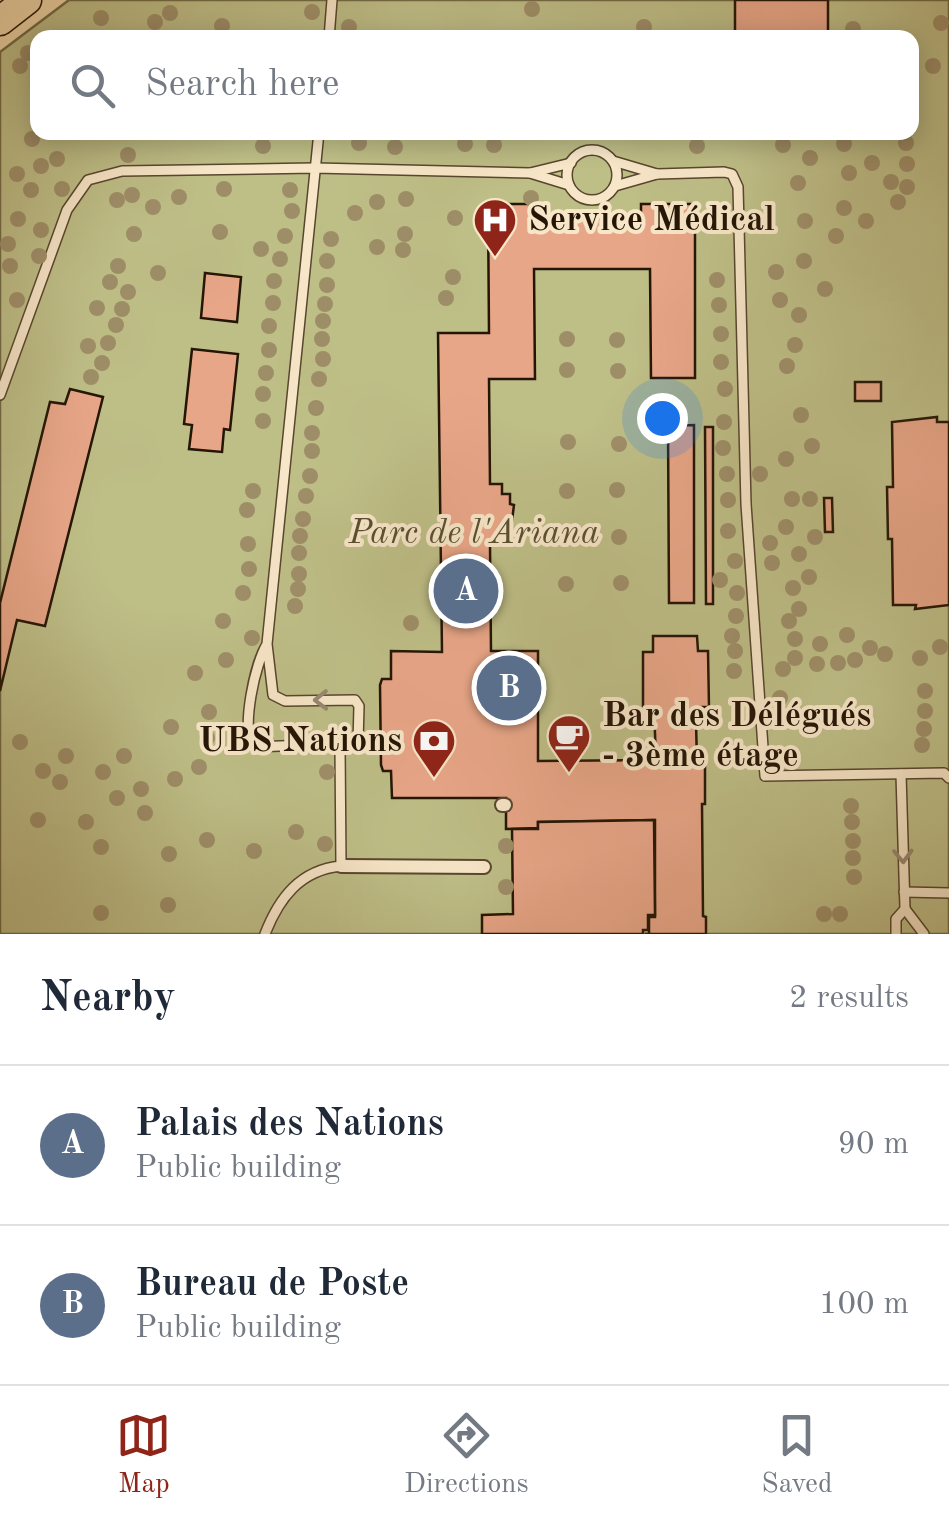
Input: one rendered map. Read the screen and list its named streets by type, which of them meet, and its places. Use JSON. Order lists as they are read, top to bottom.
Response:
{
  "parks": ["Parc de l'Ariana"],
  "places": {
    "hospital": ["Service Médical"],
    "cafe": ["Bar des Délégués - 3ème étage"],
    "bank": ["UBS Nations"]
  },
  "page": {
    "search": "Search here",
    "pins": ["A", "B"],
    "heading": ["Nearby", "2 results"],
    "list": [
      {
        "mark": "A",
        "name": "Palais des Nations",
        "note": "Public building",
        "value": "90 m"
      },
      {
        "mark": "B",
        "name": "Bureau de Poste",
        "note": "Public building",
        "value": "100 m"
      }
    ],
    "nav": ["Map", "Directions", "Saved"]
  }
}
